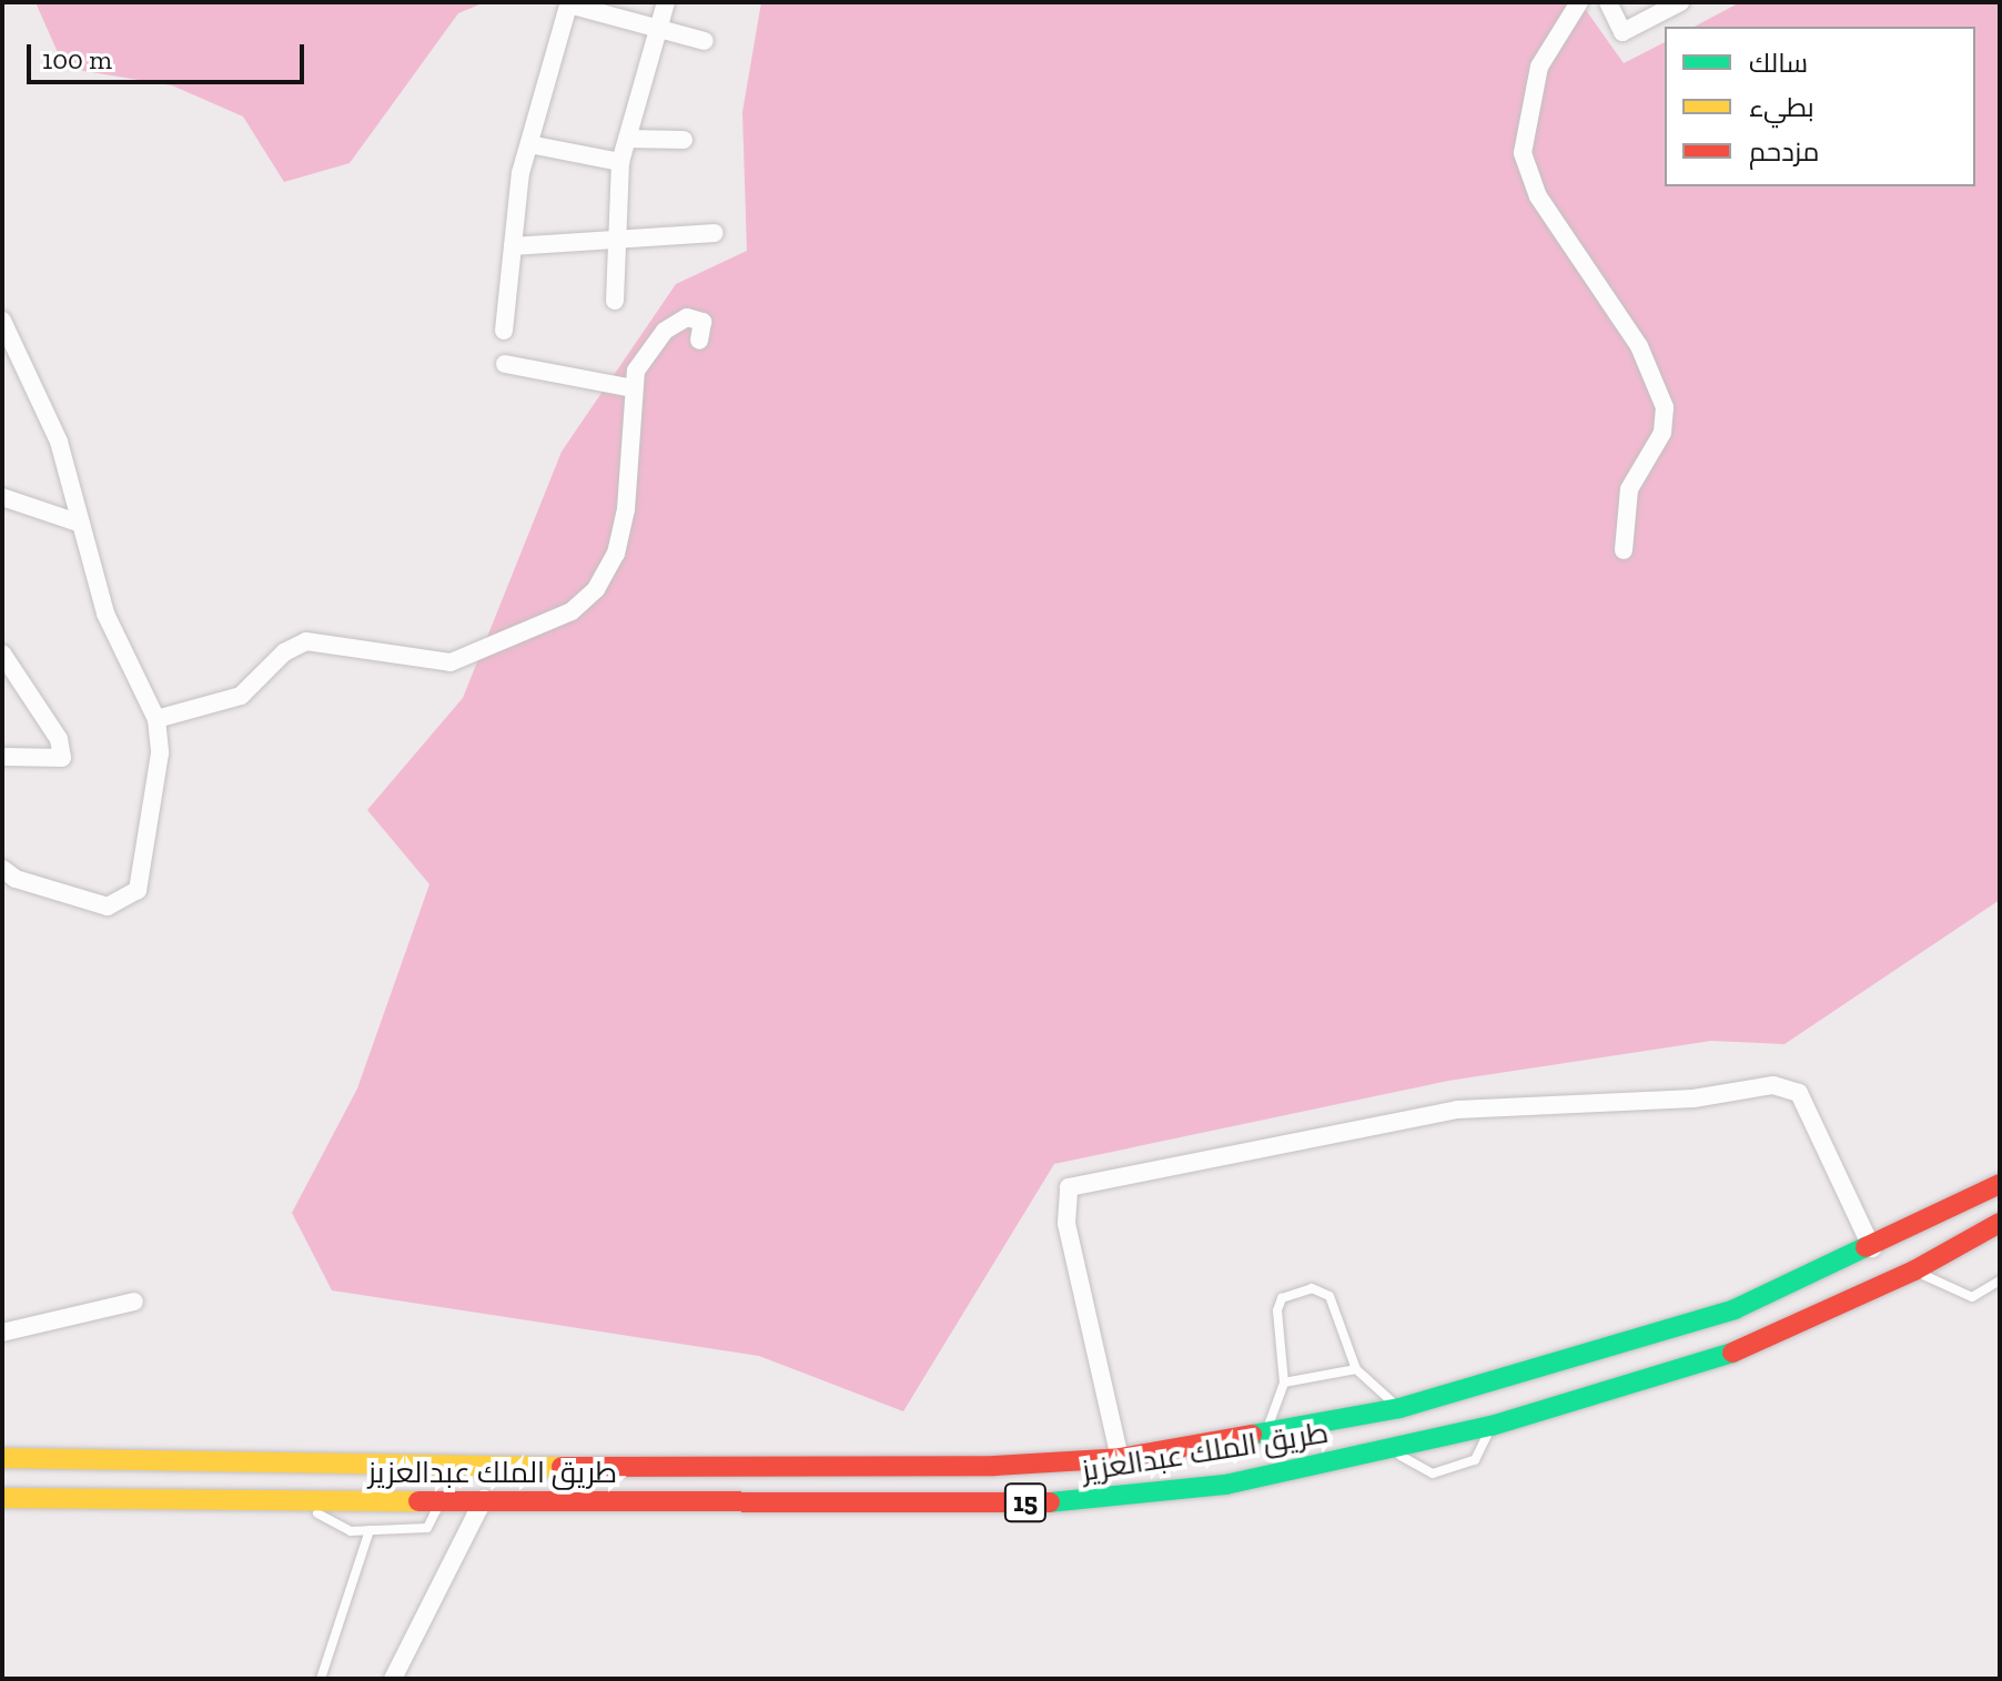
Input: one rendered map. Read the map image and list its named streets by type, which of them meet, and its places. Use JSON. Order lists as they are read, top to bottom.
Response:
{
  "streets": {
    "highway": ["طريق الملك عبدالعزيز", "15"]
  },
  "legend": ["سالك", "بطيء", "مزدحم"],
  "scale_bar": "100 m"
}
